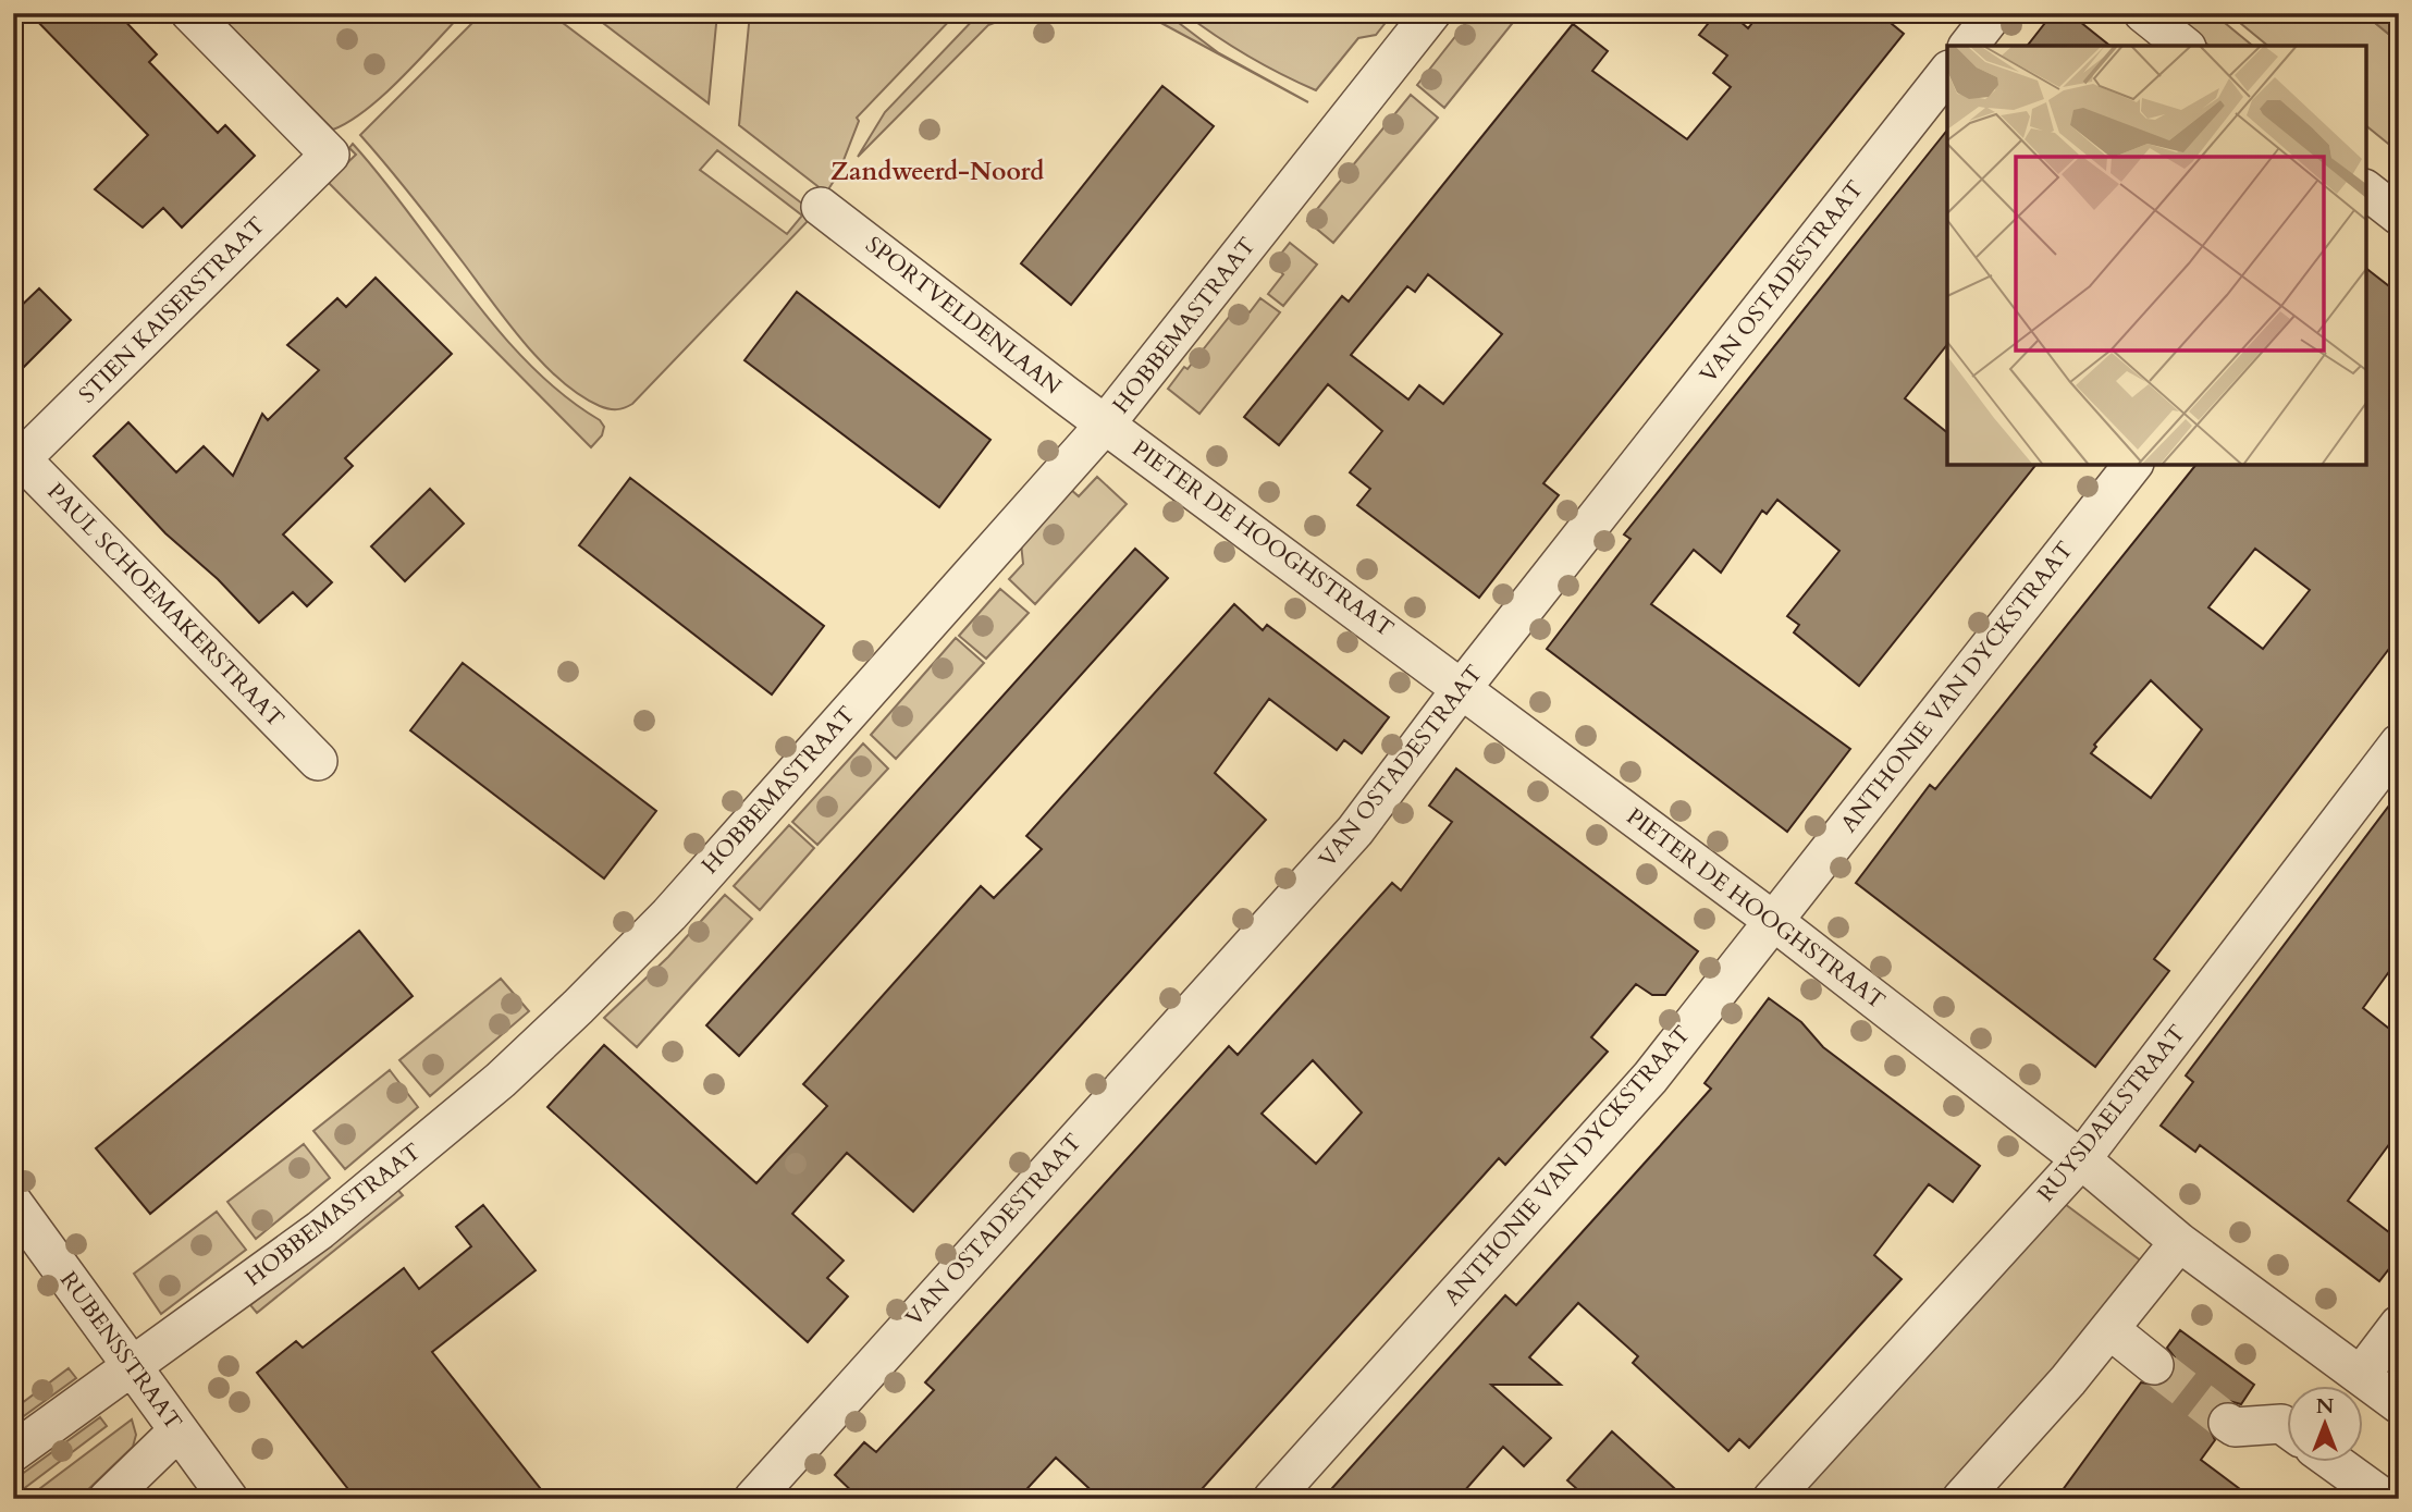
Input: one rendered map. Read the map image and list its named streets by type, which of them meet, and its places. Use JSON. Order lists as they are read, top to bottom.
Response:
{
  "streets": {
    "street": [
      "VAN OSTADESTRAAT",
      "STIEN KAISERSTRAAT",
      "SPORTVELDENLAAN",
      "HOBBEMASTRAAT",
      "PIETER DE HOOGHSTRAAT",
      "PAUL SCHOEMAKERSTRAAT",
      "ANTHONIE VAN DYCKSTRAAT",
      "RUYSDAELSTRAAT",
      "RUBENSSTRAAT"
    ]
  },
  "crossings": [
    ["VAN OSTADESTRAAT", "PIETER DE HOOGHSTRAAT"],
    ["STIEN KAISERSTRAAT", "PAUL SCHOEMAKERSTRAAT"],
    ["SPORTVELDENLAAN", "HOBBEMASTRAAT"],
    ["SPORTVELDENLAAN", "PIETER DE HOOGHSTRAAT"],
    ["HOBBEMASTRAAT", "PIETER DE HOOGHSTRAAT"],
    ["HOBBEMASTRAAT", "RUBENSSTRAAT"],
    ["PIETER DE HOOGHSTRAAT", "ANTHONIE VAN DYCKSTRAAT"],
    ["PIETER DE HOOGHSTRAAT", "RUYSDAELSTRAAT"]
  ],
  "districts": ["Zandweerd-Noord"],
  "north": "top"
}
